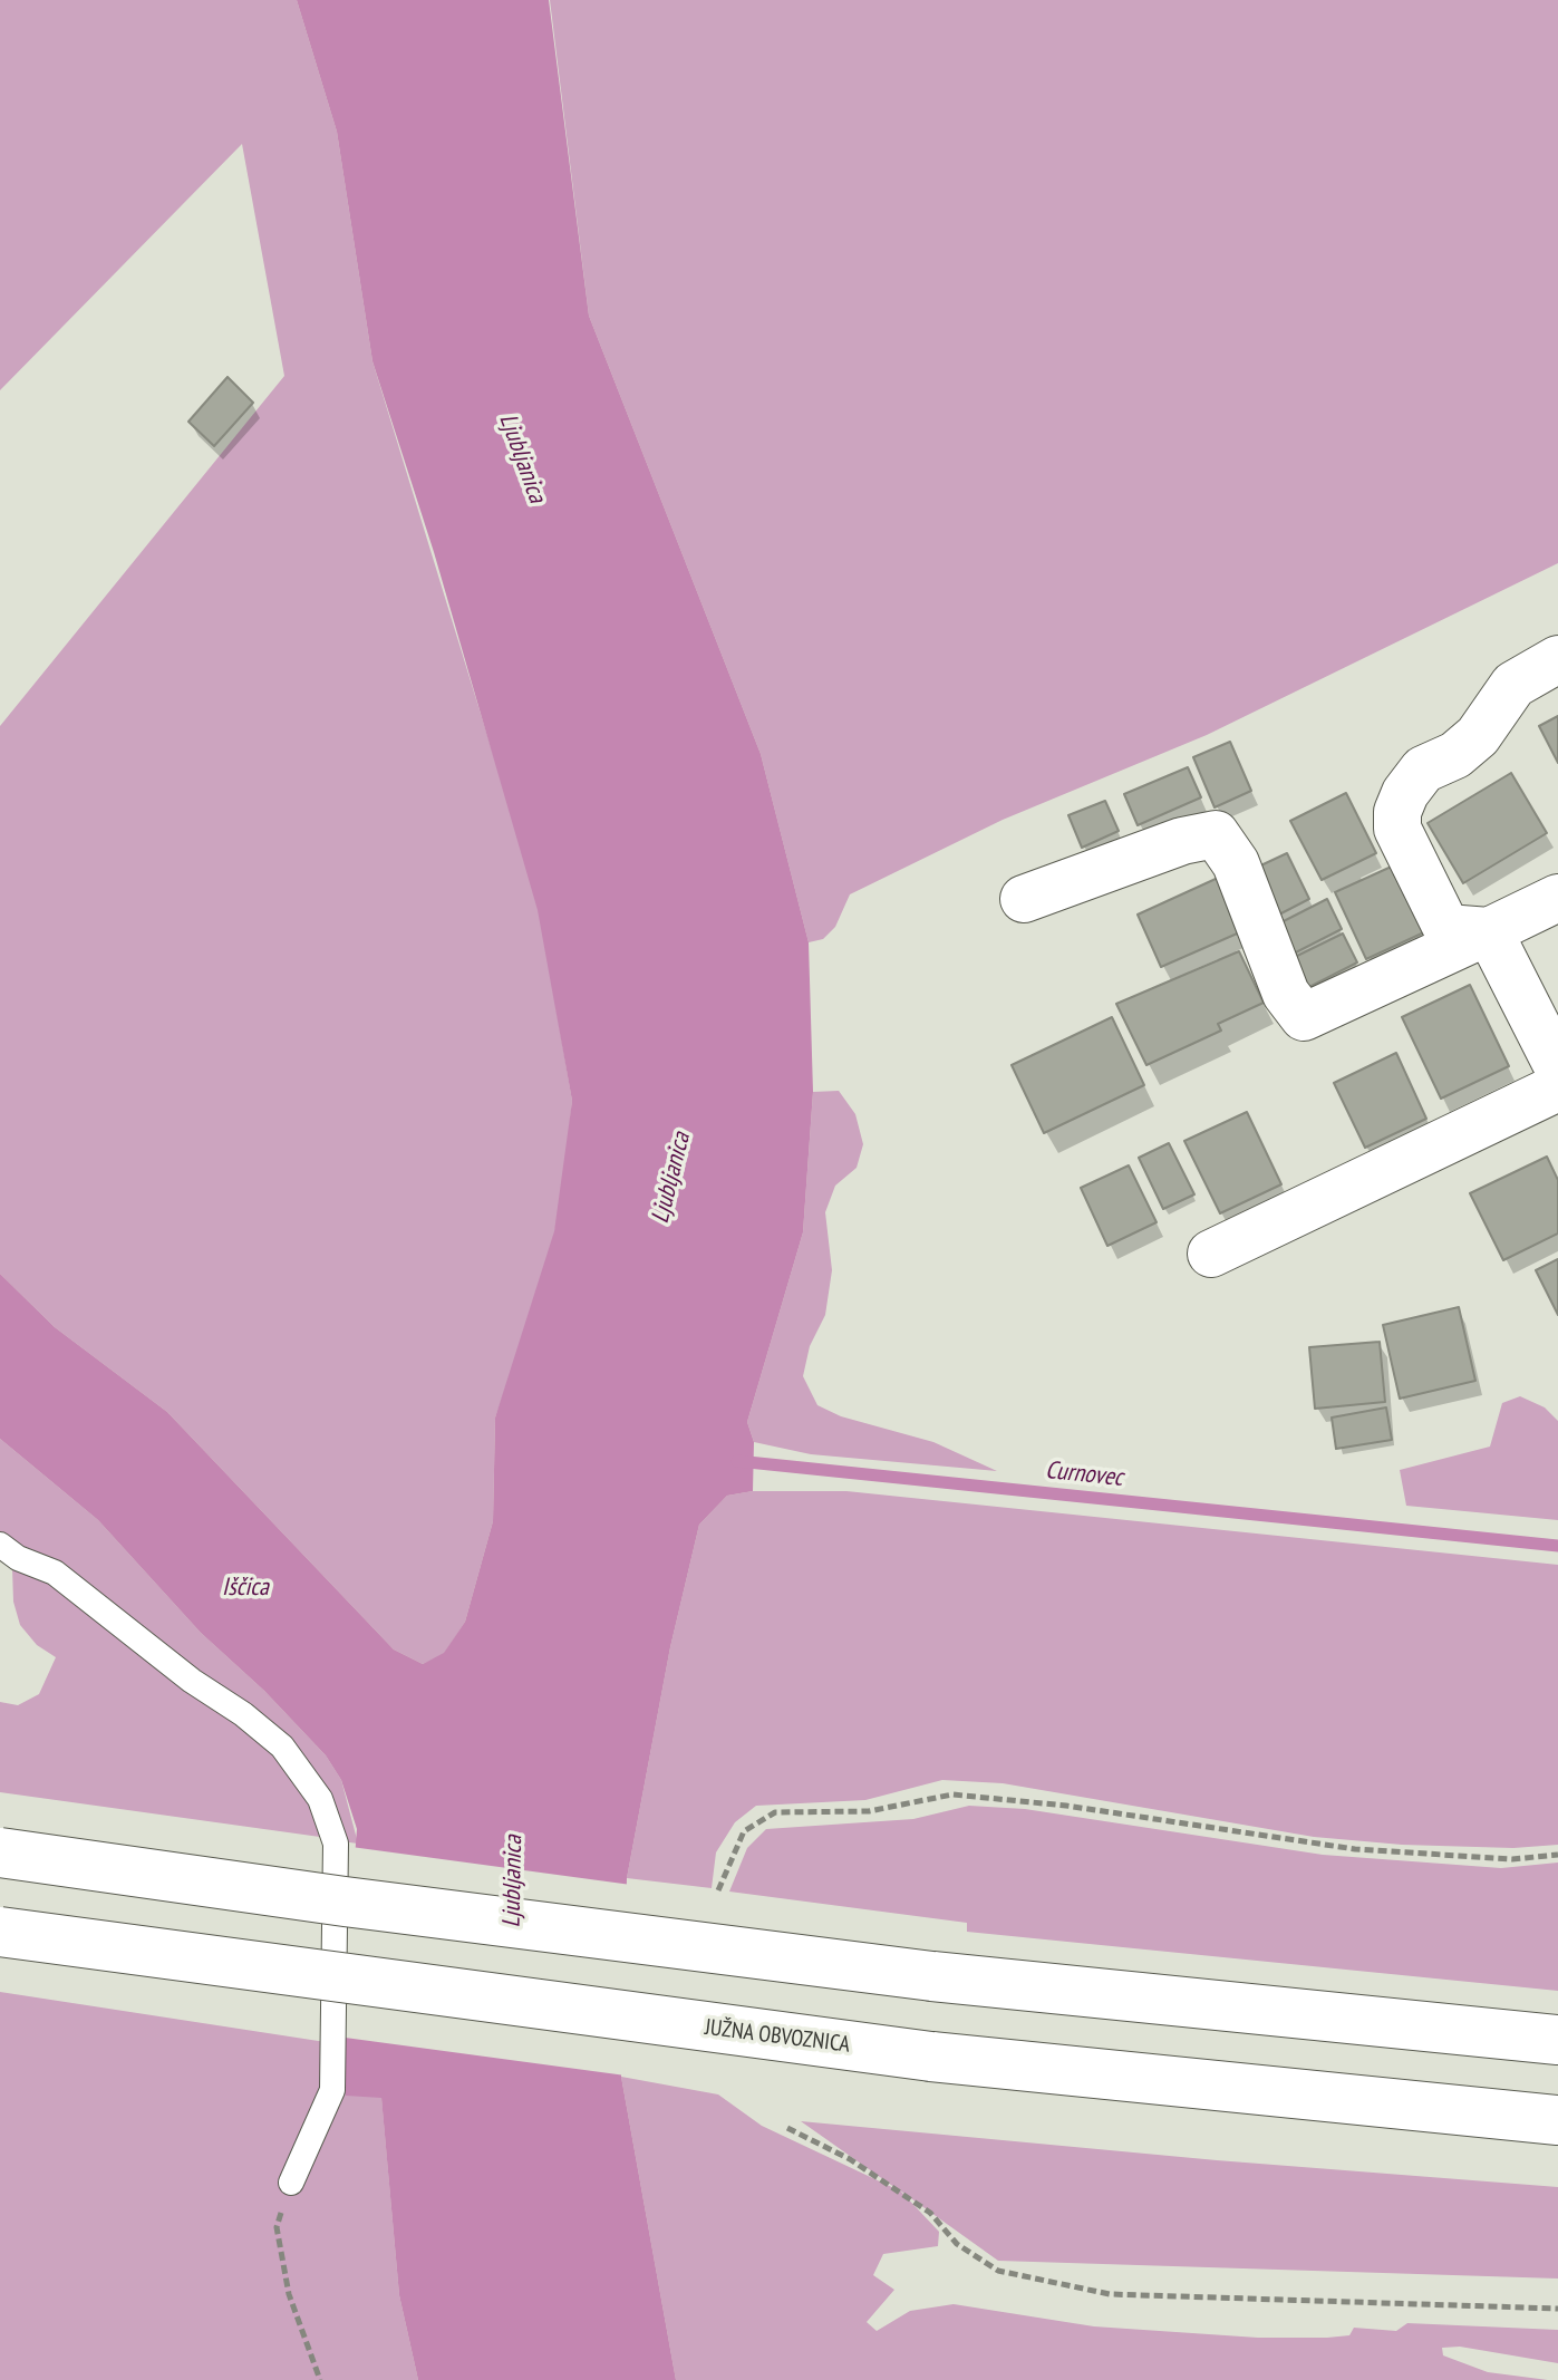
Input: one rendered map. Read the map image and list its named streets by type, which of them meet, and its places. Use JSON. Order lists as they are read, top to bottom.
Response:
{
  "streets": {
    "highway": ["JUŽNA OBVOZNICA"]
  },
  "water": ["Ljubljanica", "Curnovec", "Iščica"]
}
